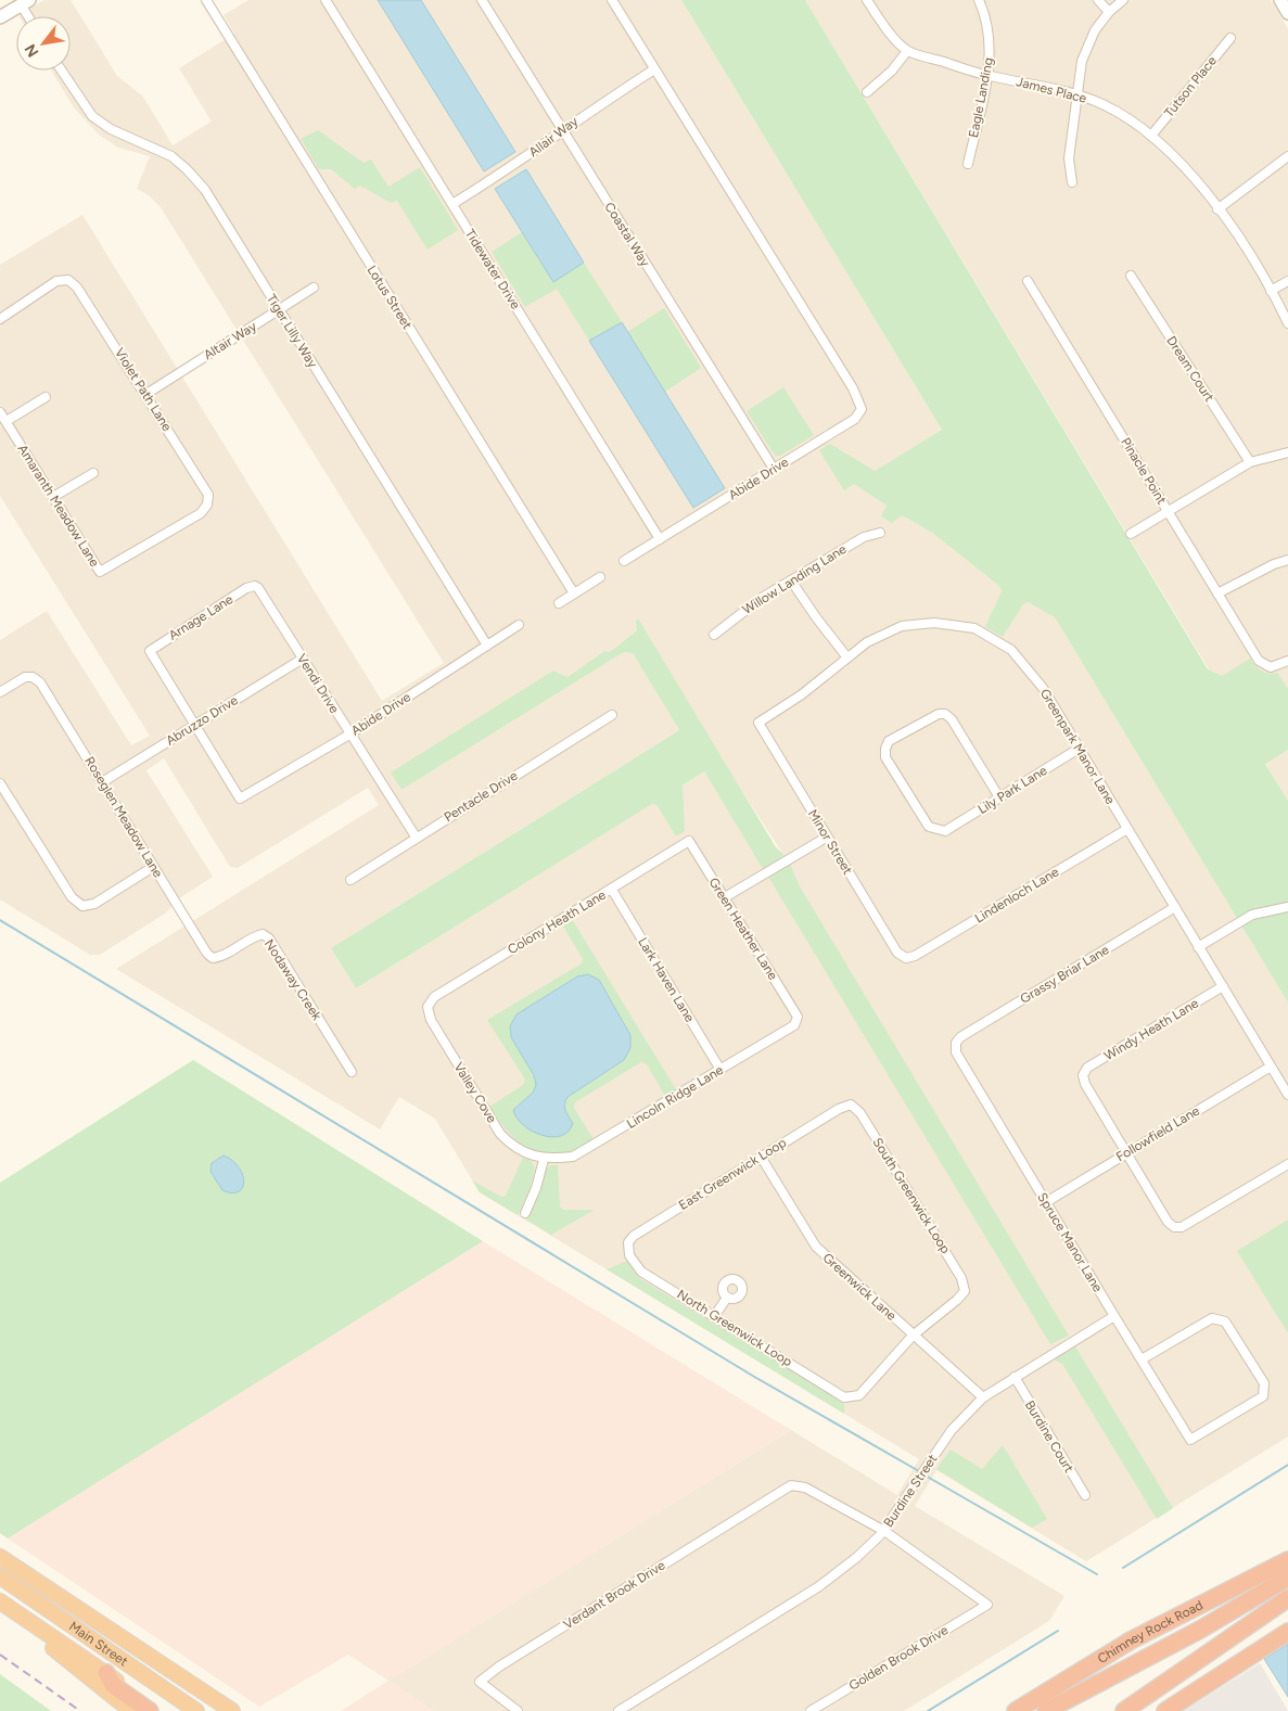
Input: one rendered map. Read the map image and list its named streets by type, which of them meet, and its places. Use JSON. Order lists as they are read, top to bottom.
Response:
{
  "streets": {
    "highway": ["Chimney Rock Road", "Main Street"],
    "street": [
      "Tutson Place",
      "James Place",
      "Eagle Landing",
      "Allair Way",
      "Coastal Way",
      "Tidewater Drive",
      "Lotus Street",
      "Tiger Lilly Way",
      "Altair Way",
      "Dream Court",
      "Violet Path Lane",
      "Pinacle Point",
      "Abide Drive",
      "Amaranth Meadow Lane",
      "Willow Landing Lane",
      "Arnage Lane",
      "Vendi Drive",
      "Abruzzo Drive",
      "Greenpark Manor Lane",
      "Lily Park Lane",
      "Pentacle Drive",
      "Roseglen Meadow Lane",
      "Minor Street",
      "Lindenloch Lane",
      "Colony Heath Lane",
      "Green Heather Lane",
      "Grassy Briar Lane",
      "Nodaway Creek",
      "Lark Haven Lane",
      "Windy Heath Lane",
      "Valley Cove",
      "Lincoln Ridge Lane",
      "Followfield Lane",
      "East Greenwick Loop",
      "South Greenwick Loop",
      "Spruce Manor Lane",
      "Greenwick Lane",
      "North Greenwick Loop",
      "Burdine Court",
      "Burdine Street",
      "Verdant Brook Drive",
      "Golden Brook Drive"
    ]
  },
  "crossings": [
    ["Tutson Place", "James Place"],
    ["James Place", "Eagle Landing"],
    ["Allair Way", "Coastal Way"],
    ["Allair Way", "Tidewater Drive"],
    ["Allair Way", "Abide Drive"],
    ["Coastal Way", "Abide Drive"],
    ["Tidewater Drive", "Abide Drive"],
    ["Tiger Lilly Way", "Altair Way"],
    ["Tiger Lilly Way", "Abide Drive"],
    ["Altair Way", "Violet Path Lane"],
    ["Violet Path Lane", "Amaranth Meadow Lane"],
    ["Abide Drive", "Arnage Lane"],
    ["Abide Drive", "Vendi Drive"],
    ["Abide Drive", "Abruzzo Drive"],
    ["Arnage Lane", "Vendi Drive"],
    ["Arnage Lane", "Abruzzo Drive"],
    ["Vendi Drive", "Abruzzo Drive"],
    ["Vendi Drive", "Pentacle Drive"],
    ["Abruzzo Drive", "Roseglen Meadow Lane"],
    ["Greenpark Manor Lane", "Lily Park Lane"],
    ["Greenpark Manor Lane", "Minor Street"],
    ["Greenpark Manor Lane", "Lindenloch Lane"],
    ["Greenpark Manor Lane", "Grassy Briar Lane"],
    ["Greenpark Manor Lane", "Windy Heath Lane"],
    ["Greenpark Manor Lane", "Followfield Lane"],
    ["Roseglen Meadow Lane", "Nodaway Creek"],
    ["Minor Street", "Lindenloch Lane"],
    ["Colony Heath Lane", "Green Heather Lane"],
    ["Colony Heath Lane", "Lark Haven Lane"],
    ["Colony Heath Lane", "Valley Cove"],
    ["Green Heather Lane", "Lincoln Ridge Lane"],
    ["Grassy Briar Lane", "Spruce Manor Lane"],
    ["Lark Haven Lane", "Lincoln Ridge Lane"],
    ["Windy Heath Lane", "Followfield Lane"],
    ["Valley Cove", "Lincoln Ridge Lane"],
    ["Followfield Lane", "Spruce Manor Lane"],
    ["East Greenwick Loop", "South Greenwick Loop"],
    ["East Greenwick Loop", "Greenwick Lane"],
    ["East Greenwick Loop", "North Greenwick Loop"],
    ["South Greenwick Loop", "Greenwick Lane"],
    ["South Greenwick Loop", "North Greenwick Loop"],
    ["Spruce Manor Lane", "Burdine Street"],
    ["Greenwick Lane", "North Greenwick Loop"],
    ["Greenwick Lane", "Burdine Street"],
    ["Burdine Court", "Burdine Street"],
    ["Burdine Street", "Verdant Brook Drive"],
    ["Burdine Street", "Golden Brook Drive"],
    ["Verdant Brook Drive", "Golden Brook Drive"]
  ],
  "north": "bottom left"
}
